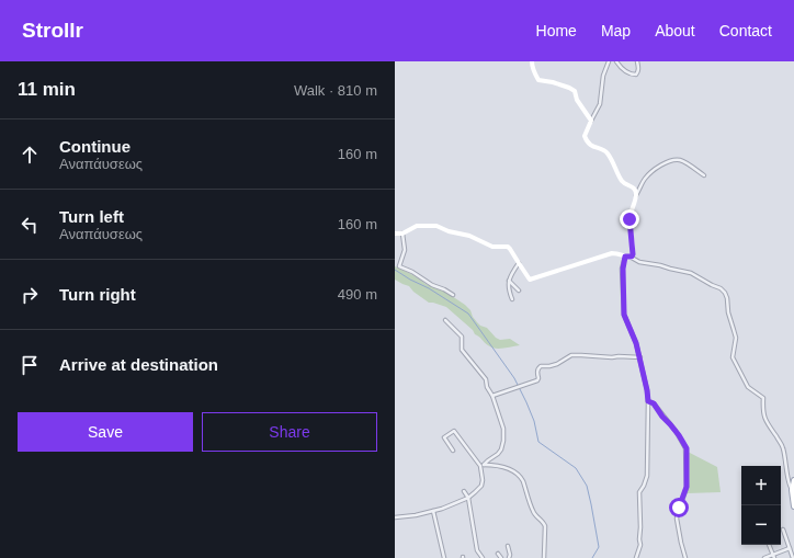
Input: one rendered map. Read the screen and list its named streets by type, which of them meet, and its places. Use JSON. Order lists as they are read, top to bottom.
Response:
{
  "page": {
    "header": "Strollr",
    "nav": [
      "Home",
      "Map",
      "About",
      "Contact"
    ],
    "heading": ["11 min", "Walk · 810 m"],
    "list": [
      ["Continue", "Αναπάυσεως", "160 m"],
      ["Turn left", "Αναπάυσεως", "160 m"],
      ["Turn right", "490 m"],
      "Arrive at destination"
    ],
    "buttons": ["Save", "Share"],
    "map_buttons": ["+", "−"]
  }
}
